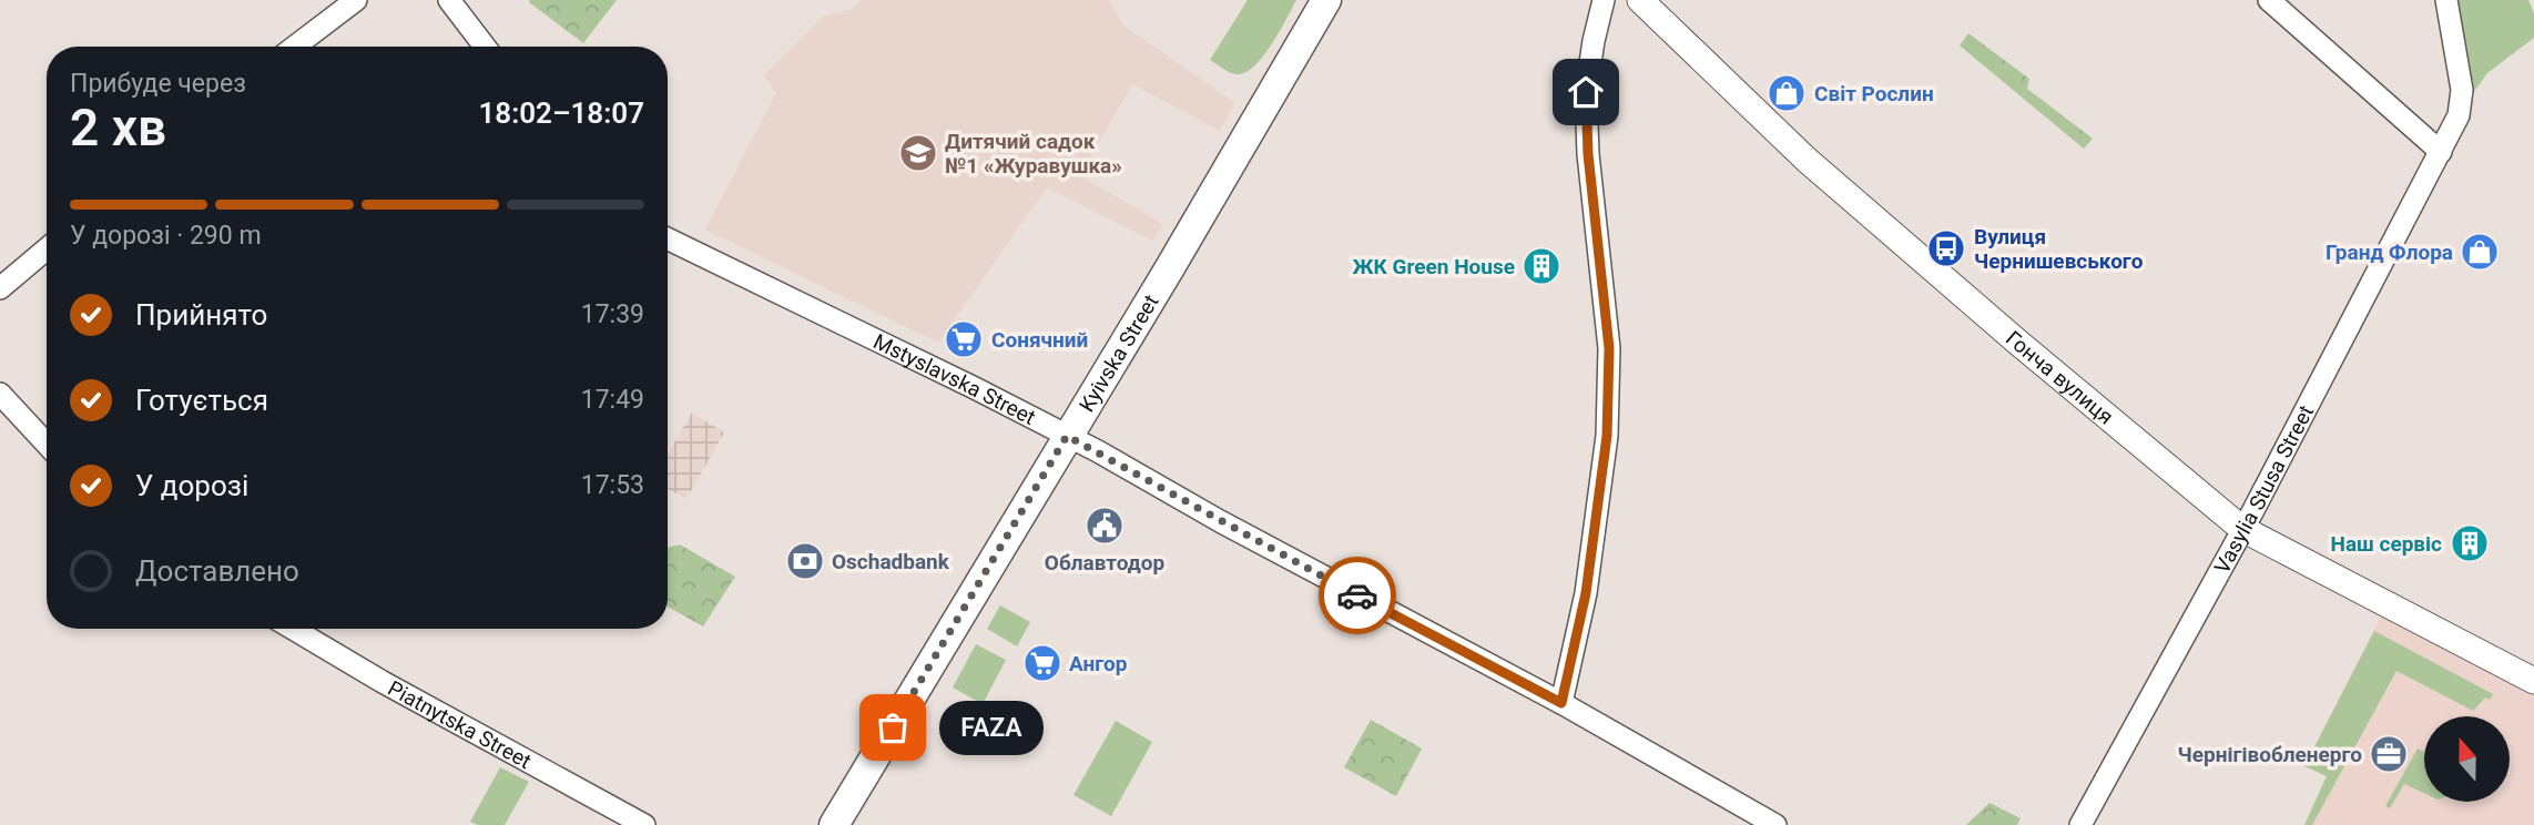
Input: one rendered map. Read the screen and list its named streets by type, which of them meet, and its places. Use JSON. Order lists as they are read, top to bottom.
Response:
{
  "streets": {
    "main road": ["Kyivska Street"],
    "street": [
      "Гонча вулиця",
      "Mstyslavska Street",
      "Vasylia Stusa Street",
      "Piatnytska Street"
    ]
  },
  "crossings": [
    ["Kyivska Street", "Mstyslavska Street"],
    ["Гонча вулиця", "Vasylia Stusa Street"]
  ],
  "places": {
    "shop": ["Свiт Рослин", "Гранд Флора"],
    "school or university": ["Дитячий садок №1 «Журавушка»"],
    "bus stop": ["Вулиця Чернишевського"],
    "building": ["ЖК Green House", "Наш сервіс"],
    "supermarket": ["Сонячний", "Ангор"],
    "public building": ["Облавтодор"],
    "bank": ["Oschadbank"],
    "other": ["FAZA"],
    "office": ["Чернігівобленерго"]
  },
  "north": "top",
  "page": {
    "heading": ["2 хв", "Прибуде через", "18:02–18:07"],
    "bar": "У дорозі · 290 m",
    "list": [
      ["Прийнято", "17:39"],
      ["Готується", "17:49"],
      ["У дорозі", "17:53"],
      "Доставлено"
    ],
    "bubble": "FAZA"
  }
}
